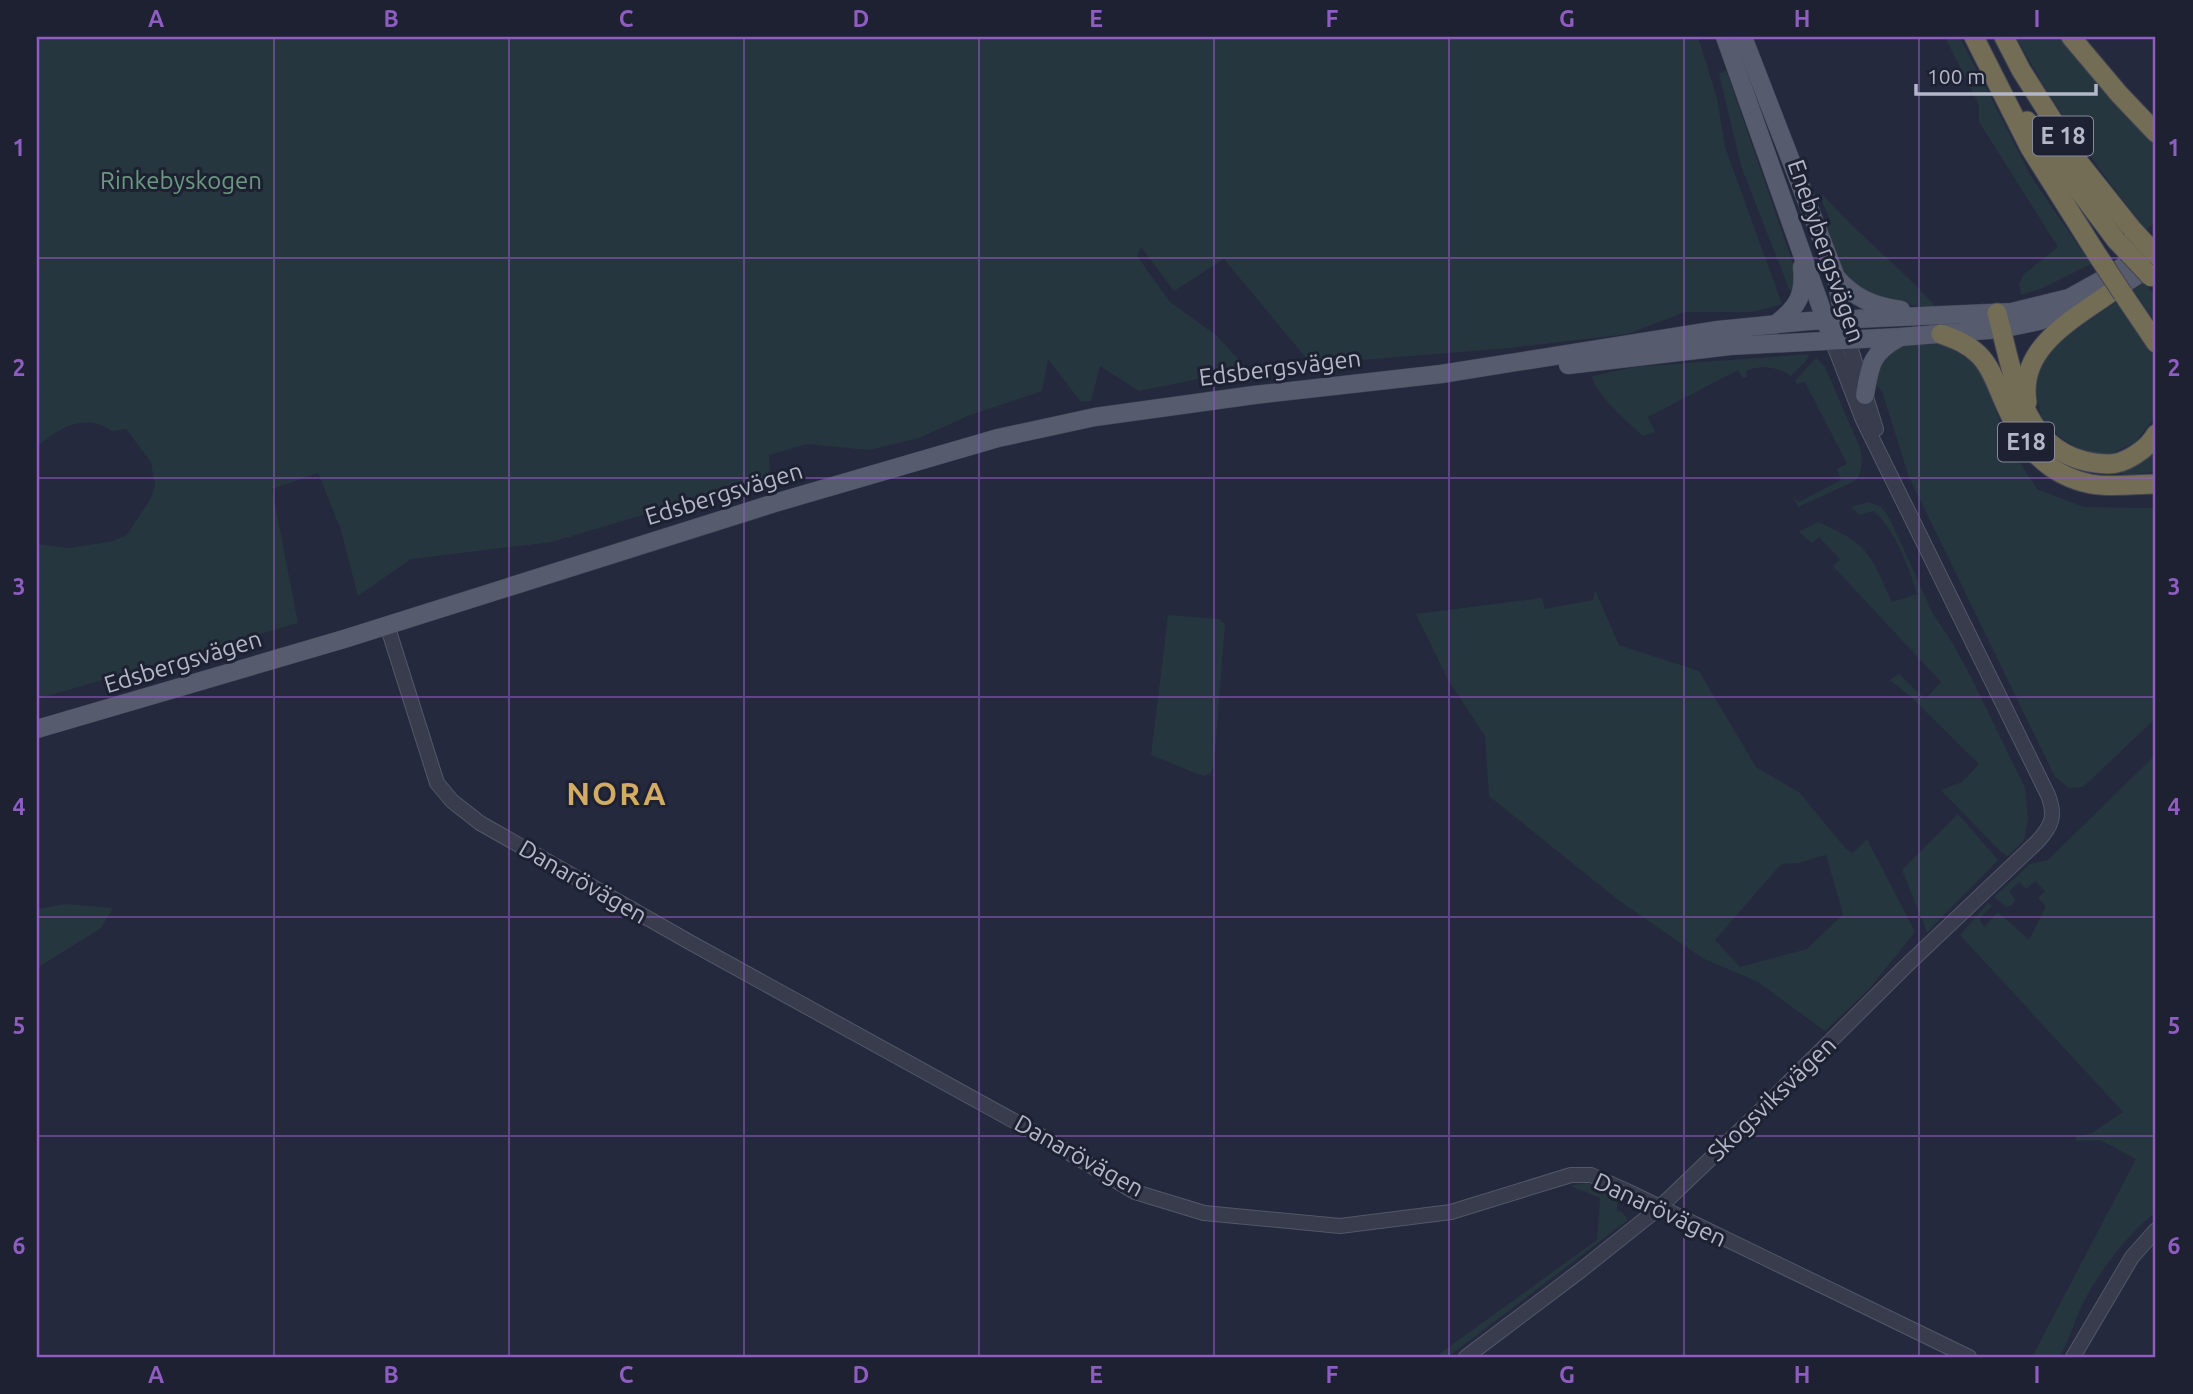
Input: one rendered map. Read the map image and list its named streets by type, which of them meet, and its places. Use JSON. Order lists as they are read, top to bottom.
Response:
{
  "streets": {
    "highway": ["E 18", "E18"],
    "main road": ["Enebybergsvägen", "Edsbergsvägen"],
    "street": ["Danarövägen", "Skogsviksvägen"]
  },
  "crossings": [
    ["Enebybergsvägen", "Edsbergsvägen"],
    ["Enebybergsvägen", "Skogsviksvägen"],
    ["Edsbergsvägen", "E18"],
    ["Edsbergsvägen", "Danarövägen"],
    ["Danarövägen", "Skogsviksvägen"]
  ],
  "districts": ["NORA"],
  "parks": ["Rinkebyskogen"],
  "scale_bar": "100 m",
  "grid": {
    "columns": [
      "A",
      "B",
      "C",
      "D",
      "E",
      "F",
      "G",
      "H",
      "I"
    ],
    "rows": [
      "1",
      "2",
      "3",
      "4",
      "5",
      "6"
    ]
  }
}
